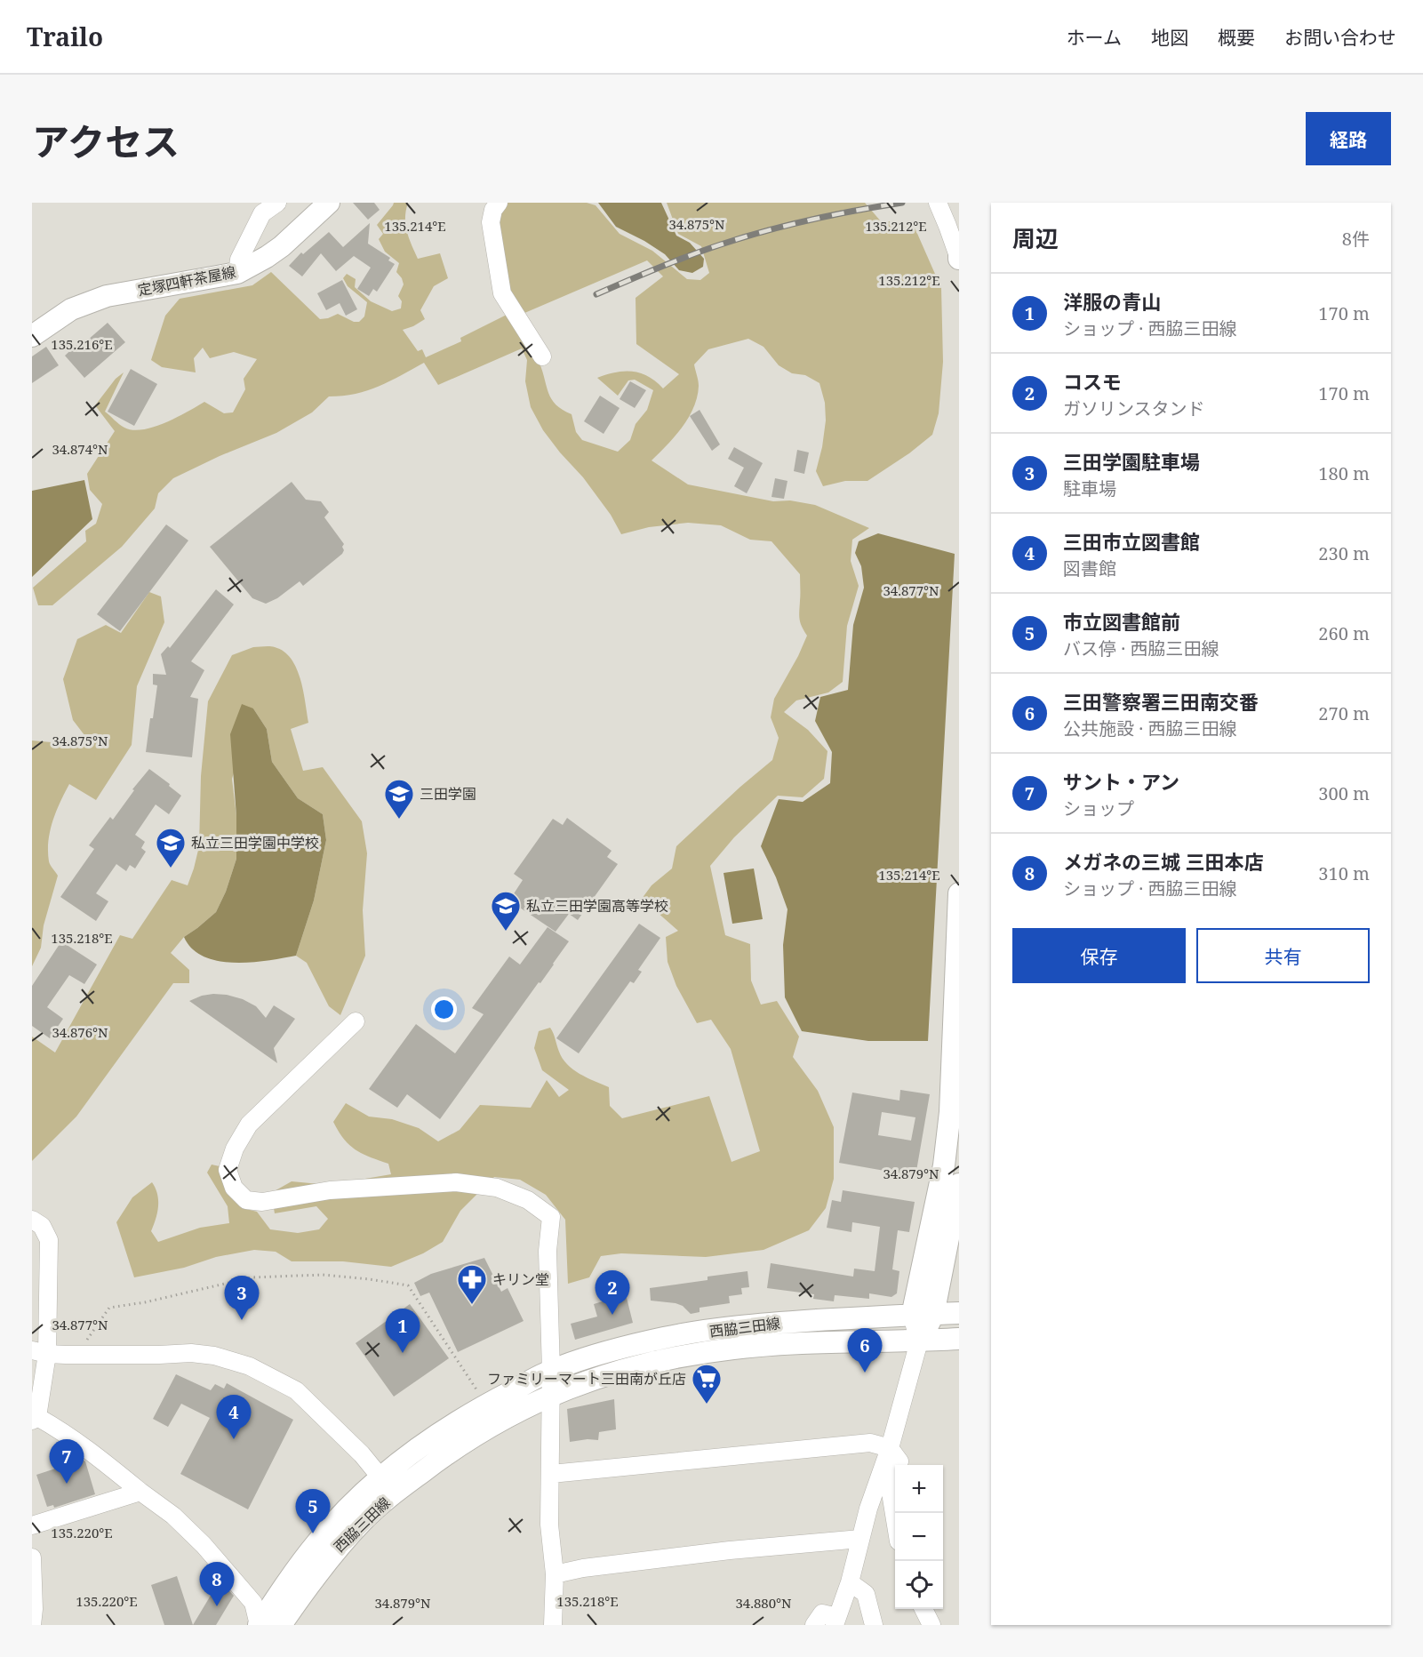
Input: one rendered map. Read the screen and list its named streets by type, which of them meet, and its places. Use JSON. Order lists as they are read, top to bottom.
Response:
{
  "streets": {
    "main road": ["定塚四軒茶屋線", "西脇三田線"]
  },
  "places": {
    "school or university": ["三田学園", "私立三田学園中学校", "私立三田学園高等学校"],
    "pharmacy": ["キリン堂"],
    "supermarket": ["ファミリーマート三田南が丘店"]
  },
  "page": {
    "header": "Trailo",
    "nav": [
      "ホーム",
      "地図",
      "概要",
      "お問い合わせ"
    ],
    "title": "アクセス",
    "buttons": [
      "経路",
      ["保存", "共有"]
    ],
    "heading": ["周辺", "8件"],
    "list": [
      {
        "mark": "1",
        "name": "洋服の青山",
        "note": "ショップ · 西脇三田線",
        "value": "170 m"
      },
      {
        "mark": "2",
        "name": "コスモ",
        "note": "ガソリンスタンド",
        "value": "170 m"
      },
      {
        "mark": "3",
        "name": "三田学園駐車場",
        "note": "駐車場",
        "value": "180 m"
      },
      {
        "mark": "4",
        "name": "三田市立図書館",
        "note": "図書館",
        "value": "230 m"
      },
      {
        "mark": "5",
        "name": "市立図書館前",
        "note": "バス停 · 西脇三田線",
        "value": "260 m"
      },
      {
        "mark": "6",
        "name": "三田警察署三田南交番",
        "note": "公共施設 · 西脇三田線",
        "value": "270 m"
      },
      {
        "mark": "7",
        "name": "サント・アン",
        "note": "ショップ",
        "value": "300 m"
      },
      {
        "mark": "8",
        "name": "メガネの三城 三田本店",
        "note": "ショップ · 西脇三田線",
        "value": "310 m"
      }
    ],
    "pins": [
      "2",
      "3",
      "1",
      "6",
      "4",
      "7",
      "5",
      "8"
    ],
    "map_buttons": ["+", "−"]
  },
  "coordinates": [
    "34.875°N",
    "135.214°E",
    "135.212°E",
    "135.216°E",
    "34.874°N",
    "34.877°N",
    "135.218°E",
    "34.876°N",
    "34.879°N",
    "135.220°E",
    "34.880°N"
  ]
}
